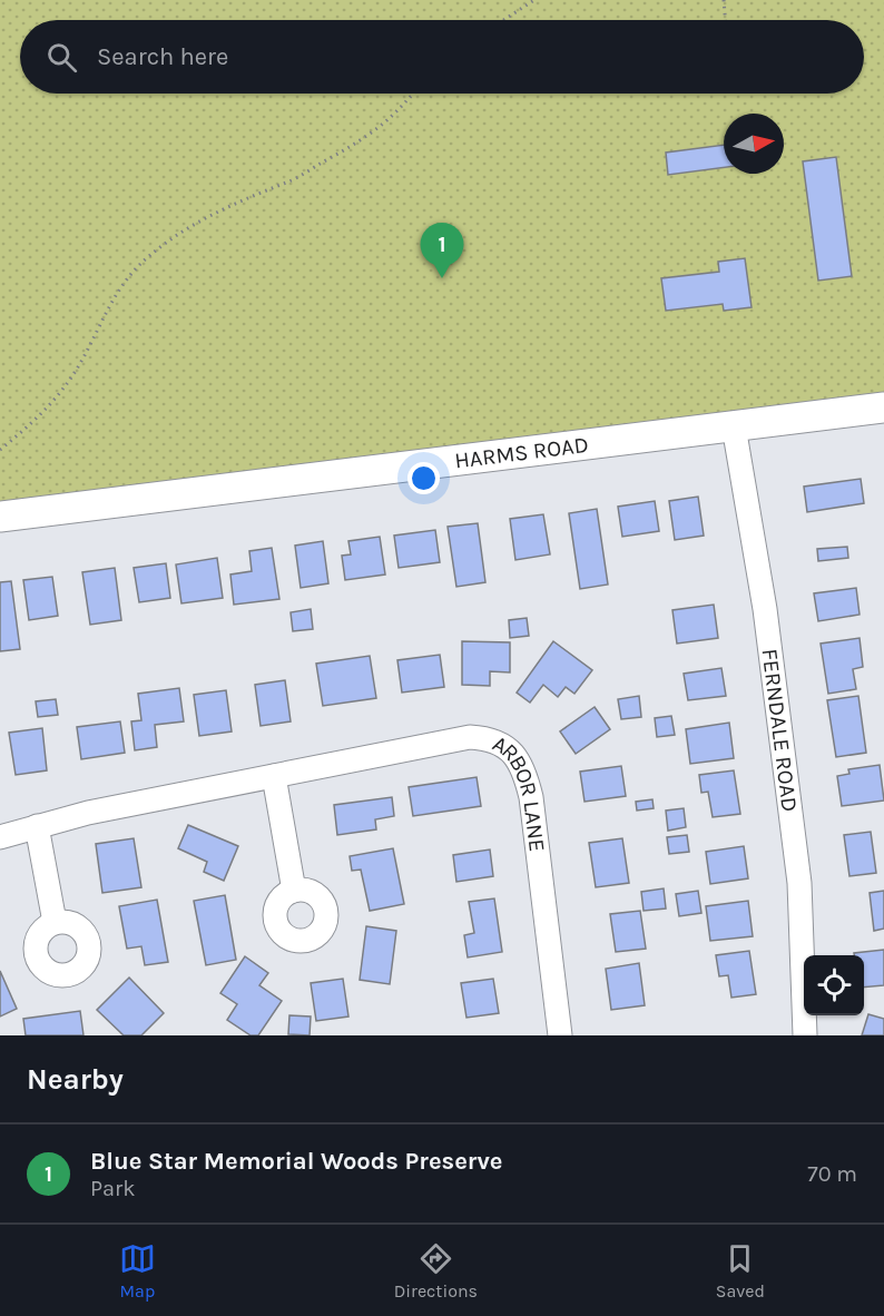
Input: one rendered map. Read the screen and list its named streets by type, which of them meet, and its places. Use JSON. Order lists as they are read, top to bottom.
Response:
{
  "streets": {
    "main road": ["HARMS ROAD"],
    "street": ["FERNDALE ROAD", "ARBOR LANE"]
  },
  "crossings": [
    ["HARMS ROAD", "FERNDALE ROAD"]
  ],
  "north": "right",
  "page": {
    "search": "Search here",
    "pins": "1",
    "heading": "Nearby",
    "list": [
      {
        "mark": "1",
        "name": "Blue Star Memorial Woods Preserve",
        "note": "Park",
        "value": "70 m"
      }
    ],
    "nav": ["Map", "Directions", "Saved"]
  }
}
